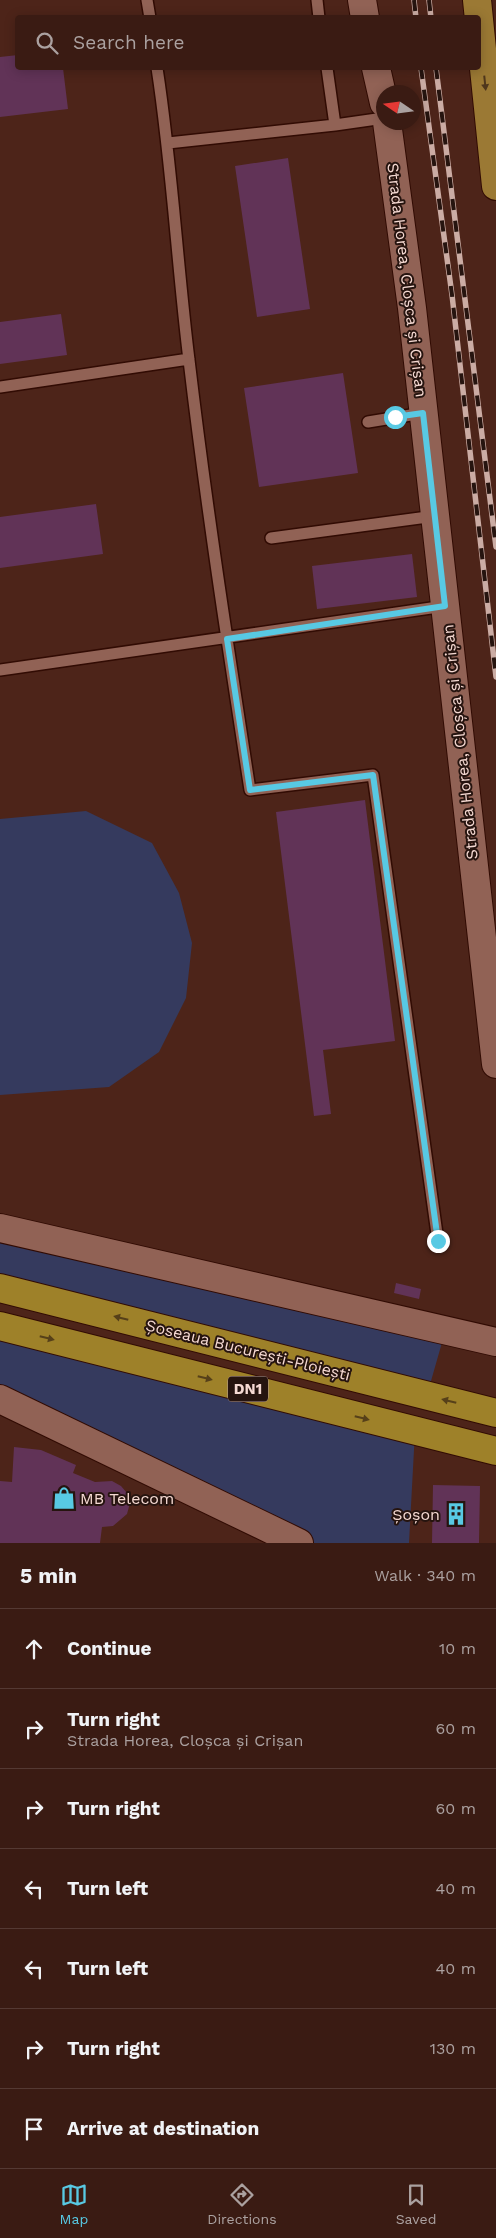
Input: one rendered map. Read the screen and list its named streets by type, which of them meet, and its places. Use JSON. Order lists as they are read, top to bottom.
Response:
{
  "streets": {
    "highway": ["Șoseaua București-Ploiești", "DN1"],
    "street": ["Strada Horea, Cloșca și Crișan"]
  },
  "places": {
    "shop": ["MB Telecom"],
    "building": ["Șoșon"]
  },
  "north": "left",
  "page": {
    "search": "Search here",
    "heading": ["5 min", "Walk · 340 m"],
    "list": [
      ["Continue", "10 m"],
      ["Turn right", "Strada Horea, Cloșca și Crișan", "60 m"],
      ["Turn right", "60 m"],
      ["Turn left", "40 m"],
      ["Turn left", "40 m"],
      ["Turn right", "130 m"],
      "Arrive at destination"
    ],
    "nav": ["Map", "Directions", "Saved"]
  }
}
